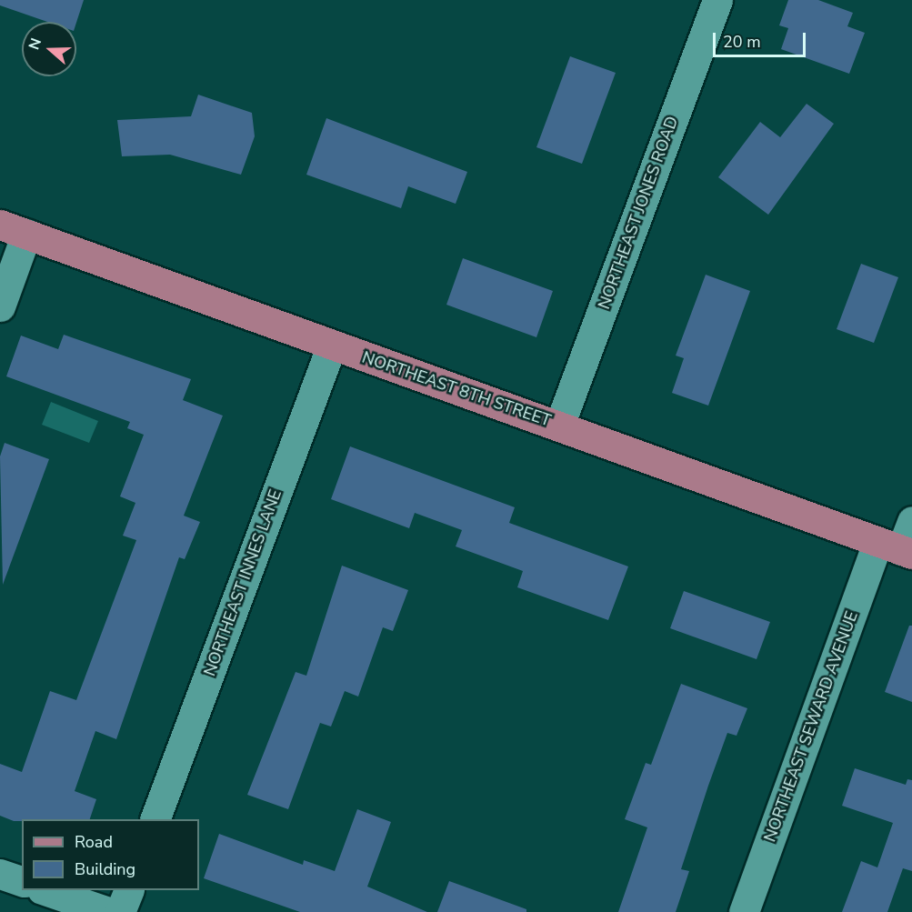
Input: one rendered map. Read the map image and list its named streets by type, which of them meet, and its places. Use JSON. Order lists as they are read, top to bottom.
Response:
{
  "streets": {
    "main road": ["NORTHEAST 8TH STREET"],
    "street": ["NORTHEAST JONES ROAD", "NORTHEAST INNES LANE", "NORTHEAST SEWARD AVENUE"]
  },
  "crossings": [
    ["NORTHEAST JONES ROAD", "NORTHEAST 8TH STREET"],
    ["NORTHEAST 8TH STREET", "NORTHEAST INNES LANE"],
    ["NORTHEAST 8TH STREET", "NORTHEAST SEWARD AVENUE"]
  ],
  "legend": ["Road", "Building"],
  "scale_bar": "20 m",
  "north": "left"
}
